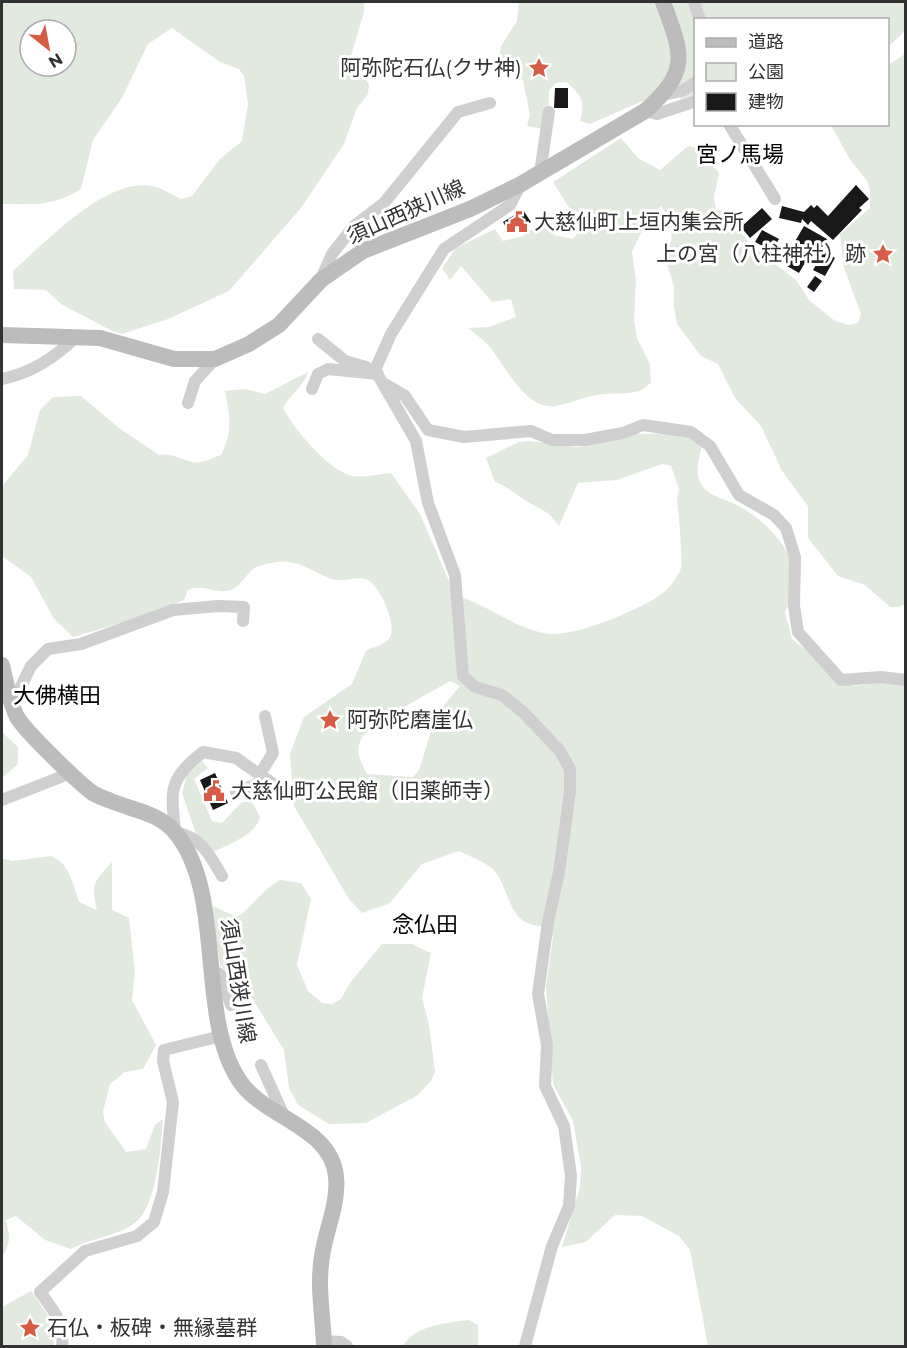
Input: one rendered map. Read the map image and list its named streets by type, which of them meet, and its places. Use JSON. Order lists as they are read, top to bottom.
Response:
{
  "streets": {
    "main road": ["須山西狭川線"]
  },
  "districts": ["宮ノ馬場", "大佛横田", "念仏田"],
  "places": {
    "place": [
      "阿弥陀石仏(クサ神)",
      "上の宮（八柱神社）跡",
      "阿弥陀磨崖仏",
      "石仏・板碑・無縁墓群"
    ],
    "public building": ["大慈仙町上垣内集会所", "大慈仙町公民館（旧薬師寺）"]
  },
  "legend": ["道路", "公園", "建物"],
  "north": "bottom right"
}
